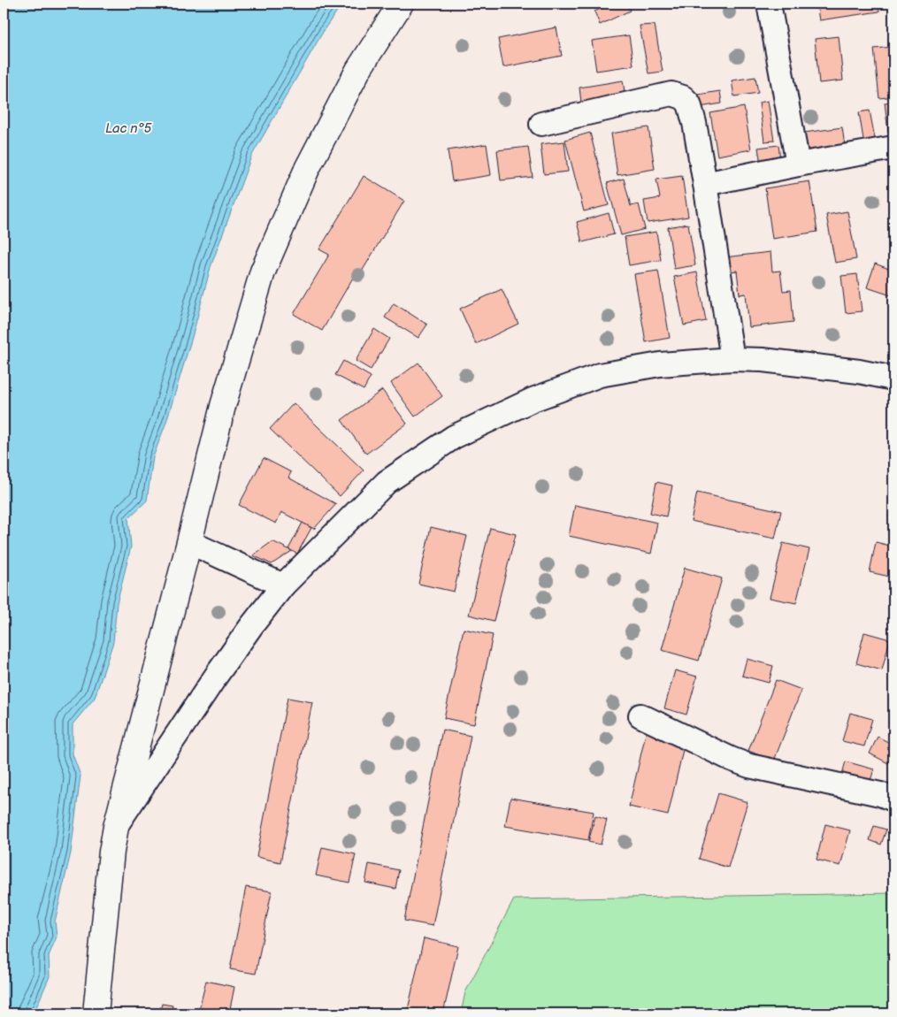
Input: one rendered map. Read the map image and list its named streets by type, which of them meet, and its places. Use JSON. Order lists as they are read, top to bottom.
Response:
{
  "water": ["Lac n°5"]
}
